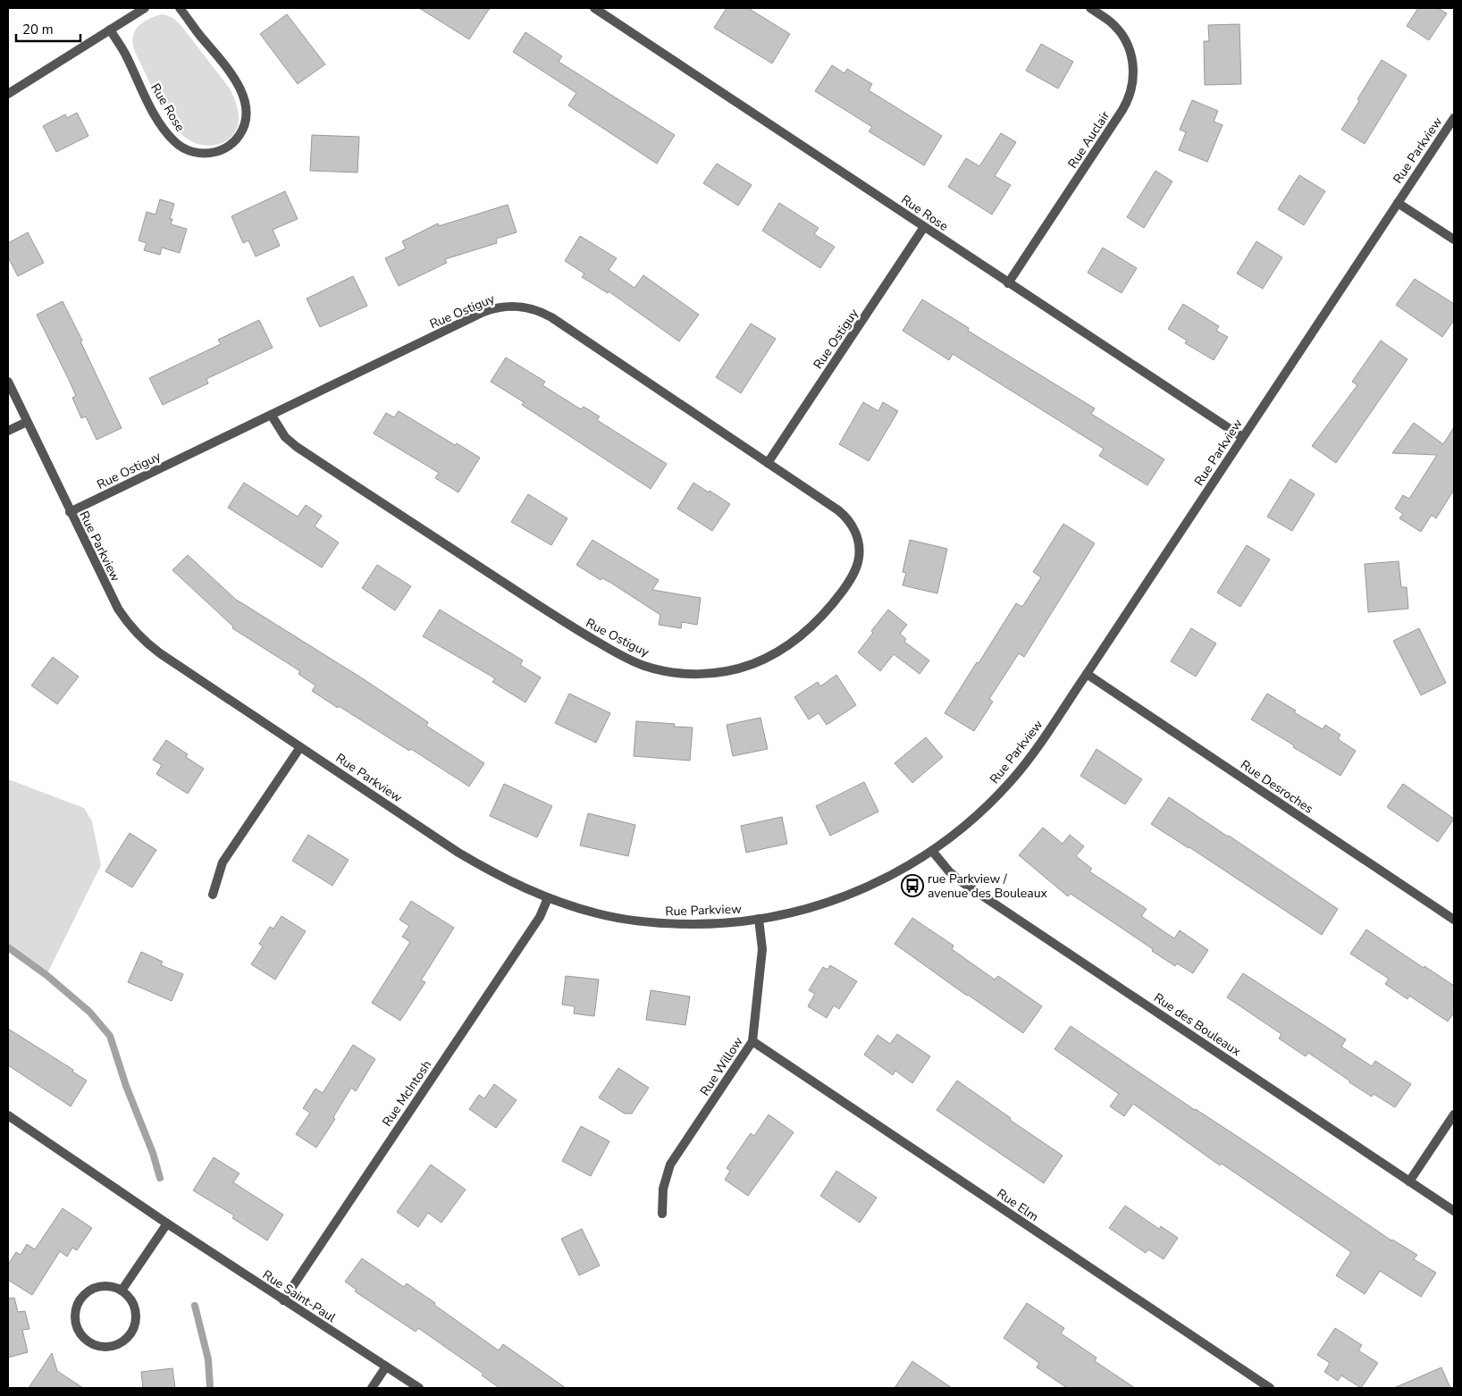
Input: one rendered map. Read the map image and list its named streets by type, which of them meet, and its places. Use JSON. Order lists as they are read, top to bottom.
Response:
{
  "streets": {
    "street": [
      "Rue Rose",
      "Rue Auclair",
      "Rue Parkview",
      "Rue Ostiguy",
      "Rue Desroches",
      "Rue des Bouleaux",
      "Rue Willow",
      "Rue McIntosh",
      "Rue Elm",
      "Rue Saint-Paul"
    ]
  },
  "crossings": [
    ["Rue Rose", "Rue Auclair"],
    ["Rue Rose", "Rue Parkview"],
    ["Rue Rose", "Rue Ostiguy"],
    ["Rue Parkview", "Rue Ostiguy"],
    ["Rue Parkview", "Rue Desroches"],
    ["Rue Parkview", "Rue des Bouleaux"],
    ["Rue Parkview", "Rue Willow"],
    ["Rue Parkview", "Rue McIntosh"],
    ["Rue Willow", "Rue Elm"],
    ["Rue McIntosh", "Rue Saint-Paul"]
  ],
  "places": {
    "bus stop": ["rue Parkview / avenue des Bouleaux"]
  },
  "scale_bar": "20 m"
}
